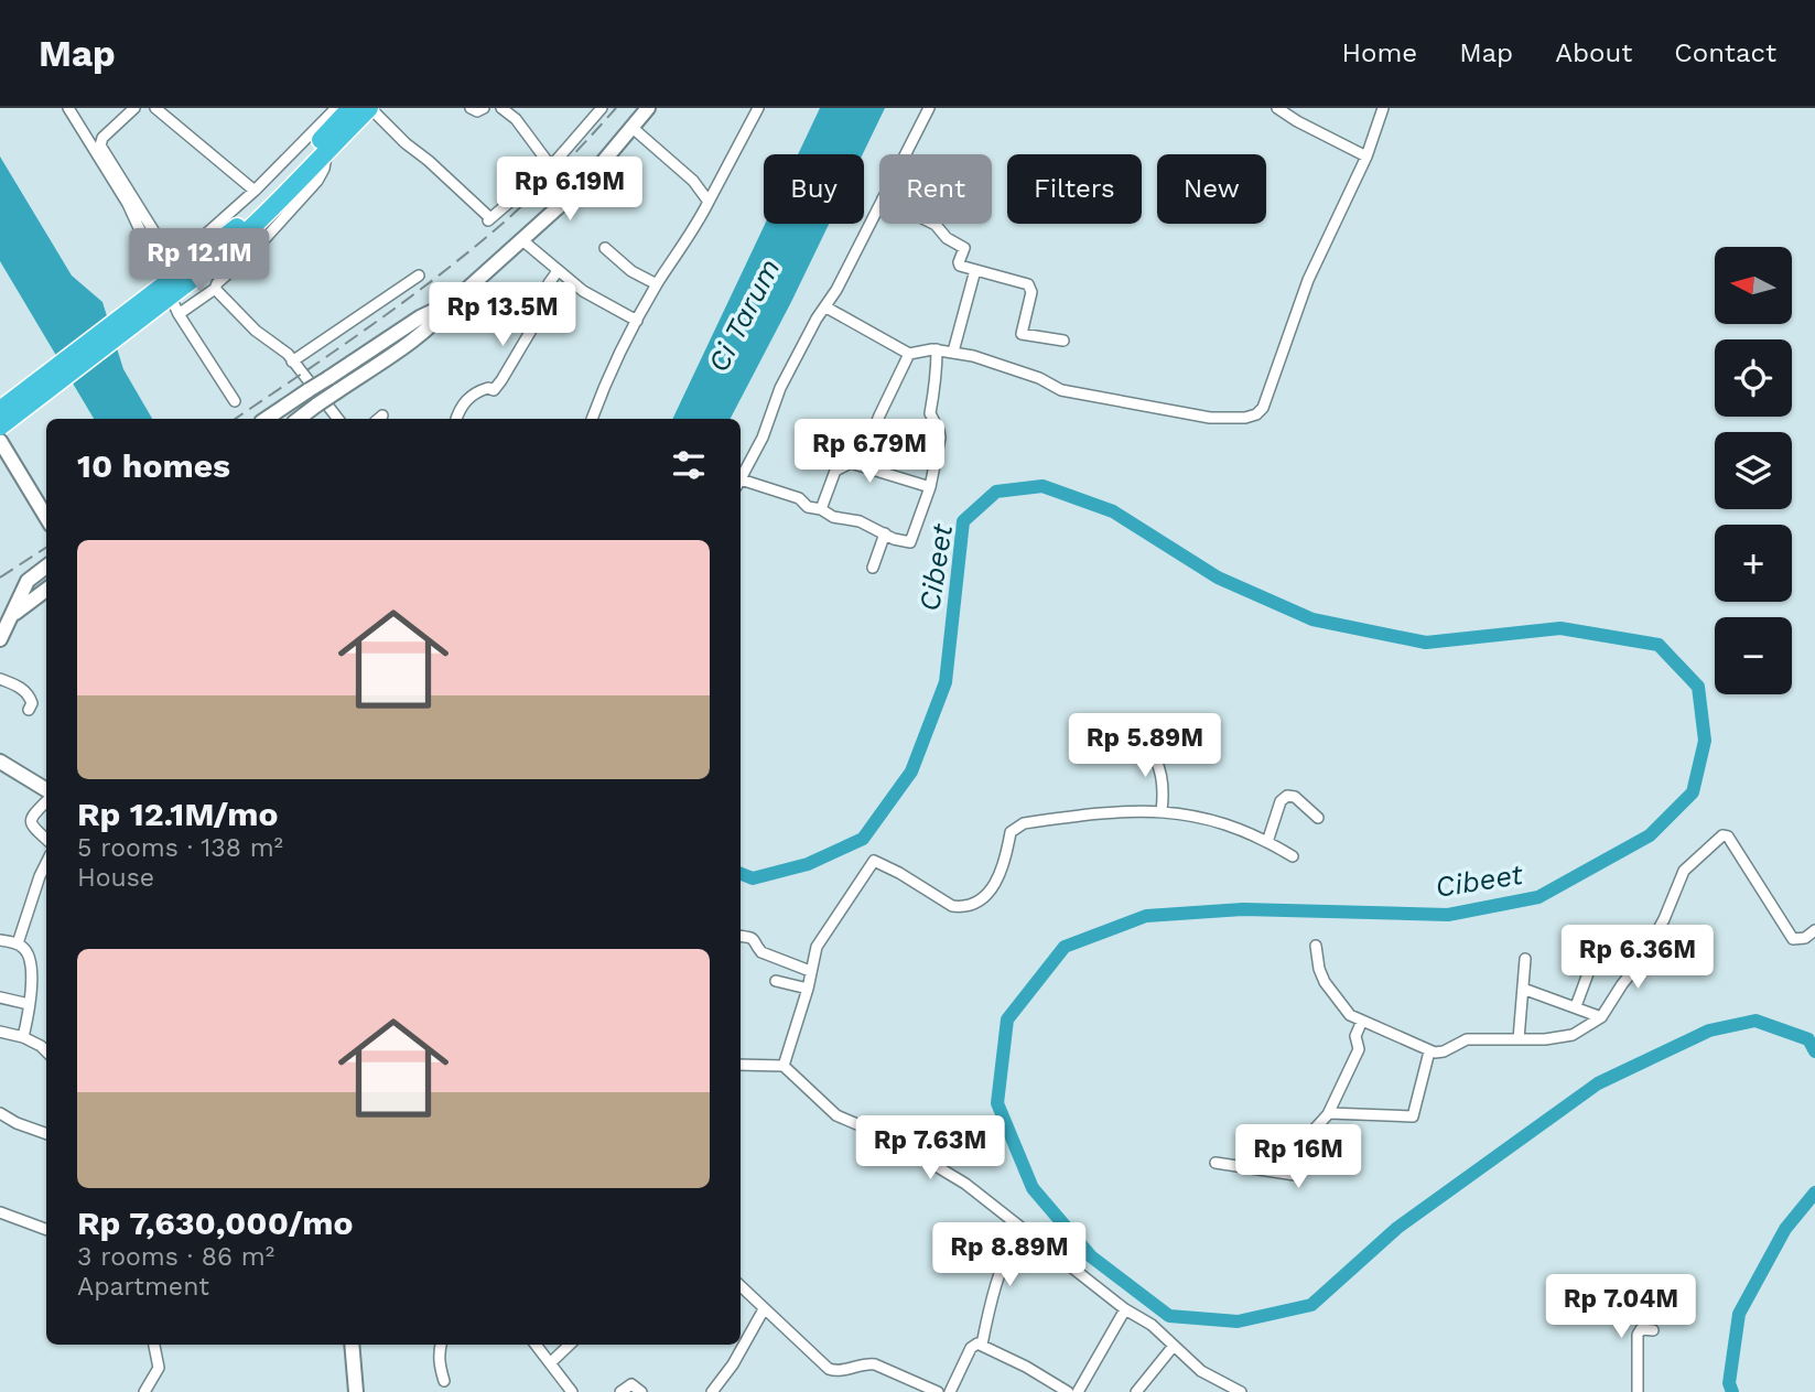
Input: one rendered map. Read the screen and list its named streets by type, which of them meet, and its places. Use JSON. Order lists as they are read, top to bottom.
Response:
{
  "water": ["Ci Tarum", "Cibeet"],
  "north": "left",
  "page": {
    "header": "Map",
    "nav": [
      "Home",
      "Map",
      "About",
      "Contact"
    ],
    "chip": [
      "Buy",
      "Rent",
      "Filters",
      "New"
    ],
    "price": [
      "Rp 6.19M",
      "Rp 12.1M",
      "Rp 13.5M",
      "Rp 6.79M",
      "Rp 5.89M",
      "Rp 6.36M",
      "Rp 7.63M",
      "Rp 16M",
      "Rp 8.89M",
      "Rp 7.04M"
    ],
    "map_buttons": ["+", "−"],
    "heading": "10 homes",
    "list": [
      {
        "name": "Rp 12.1M/mo",
        "note": "5 rooms · 138 m² · House"
      },
      {
        "name": "Rp 7,630,000/mo",
        "note": "3 rooms · 86 m² · Apartment"
      }
    ]
  }
}
